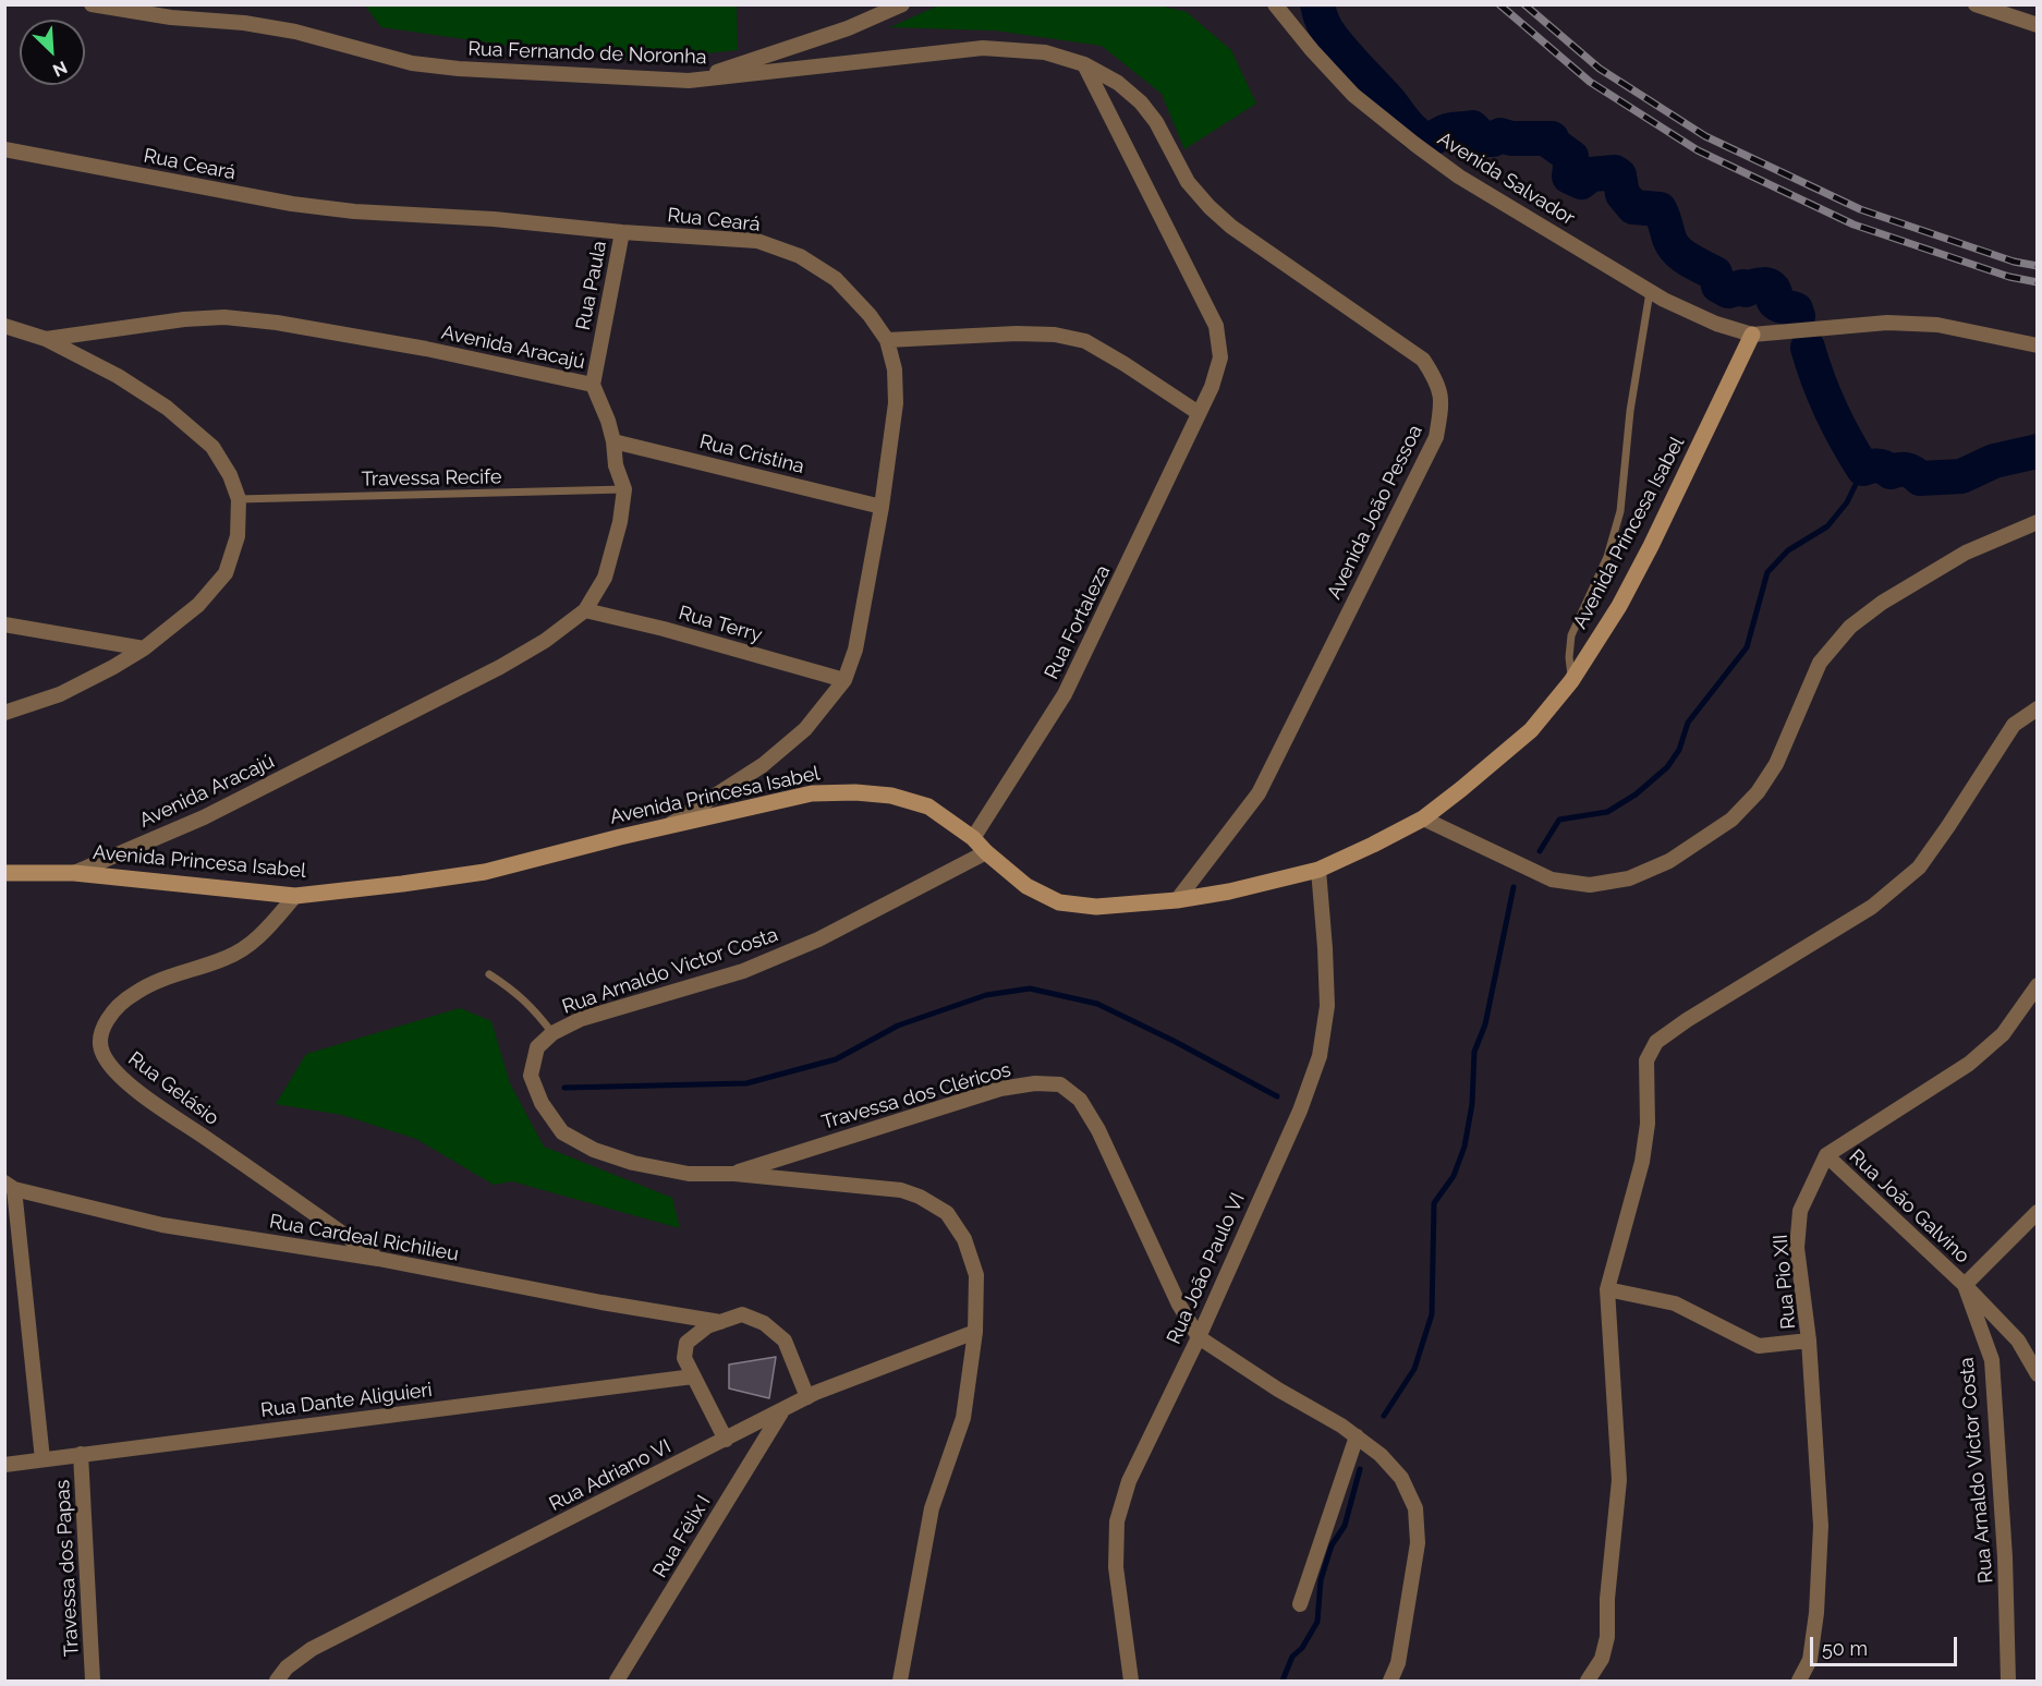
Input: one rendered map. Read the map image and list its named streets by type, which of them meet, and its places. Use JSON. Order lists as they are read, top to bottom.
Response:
{
  "streets": {
    "street": [
      "Rua Fernando de Noronha",
      "Rua Ceará",
      "Avenida Salvador",
      "Rua Paula",
      "Avenida Aracajú",
      "Rua Cristina",
      "Avenida João Pessoa",
      "Avenida Princesa Isabel",
      "Rua Fortaleza",
      "Rua Terry",
      "Rua Arnaldo Victor Costa",
      "Rua Gelásio",
      "Travessa dos Cléricos",
      "Rua João Galvino",
      "Rua Cardeal Richilieu",
      "Rua João Paulo VI",
      "Rua Pio XII",
      "Rua Dante Aliguieri",
      "Rua Adriano VI",
      "Rua Félix I",
      "Travessa dos Papas"
    ],
    "lane": ["Travessa Recife"]
  },
  "crossings": [
    ["Rua Fernando de Noronha", "Avenida João Pessoa"],
    ["Rua Fernando de Noronha", "Rua Fortaleza"],
    ["Rua Ceará", "Rua Paula"],
    ["Rua Ceará", "Rua Cristina"],
    ["Rua Ceará", "Avenida Princesa Isabel"],
    ["Rua Ceará", "Rua Terry"],
    ["Avenida Salvador", "Avenida Princesa Isabel"],
    ["Rua Paula", "Avenida Aracajú"],
    ["Avenida Aracajú", "Rua Cristina"],
    ["Avenida Aracajú", "Travessa Recife"],
    ["Avenida Aracajú", "Avenida Princesa Isabel"],
    ["Avenida Aracajú", "Rua Terry"],
    ["Avenida João Pessoa", "Avenida Princesa Isabel"],
    ["Avenida João Pessoa", "Rua Fortaleza"],
    ["Avenida Princesa Isabel", "Rua Fortaleza"],
    ["Avenida Princesa Isabel", "Rua Arnaldo Victor Costa"],
    ["Avenida Princesa Isabel", "Rua Gelásio"],
    ["Avenida Princesa Isabel", "Rua João Paulo VI"],
    ["Rua Arnaldo Victor Costa", "Travessa dos Cléricos"],
    ["Rua Arnaldo Victor Costa", "Rua João Galvino"],
    ["Rua Arnaldo Victor Costa", "Rua Adriano VI"],
    ["Rua Gelásio", "Rua Cardeal Richilieu"],
    ["Travessa dos Cléricos", "Rua João Paulo VI"],
    ["Rua João Galvino", "Rua Pio XII"],
    ["Rua Cardeal Richilieu", "Rua Dante Aliguieri"],
    ["Rua Cardeal Richilieu", "Rua Adriano VI"],
    ["Rua Cardeal Richilieu", "Rua Félix I"],
    ["Rua Dante Aliguieri", "Rua Adriano VI"],
    ["Rua Dante Aliguieri", "Rua Félix I"],
    ["Rua Dante Aliguieri", "Travessa dos Papas"],
    ["Rua Adriano VI", "Rua Félix I"]
  ],
  "scale_bar": "50 m",
  "north": "bottom right"
}
